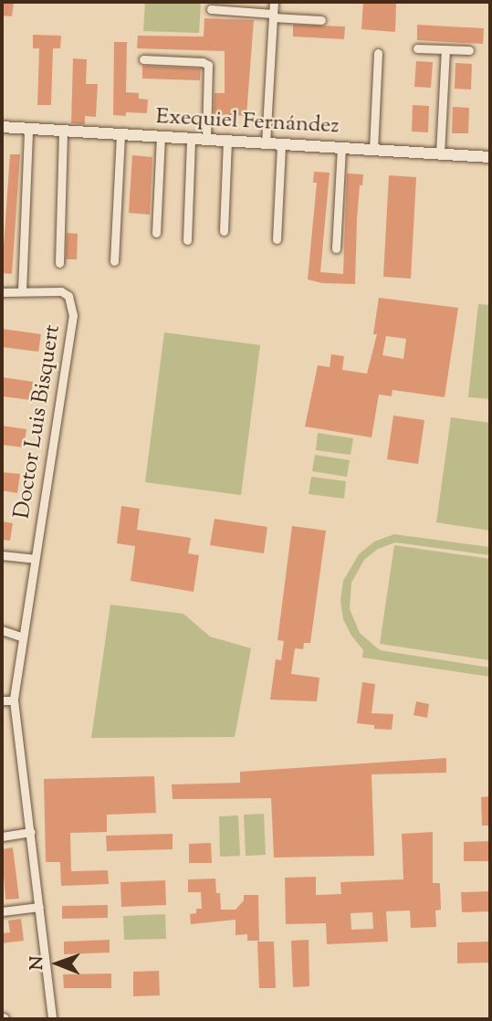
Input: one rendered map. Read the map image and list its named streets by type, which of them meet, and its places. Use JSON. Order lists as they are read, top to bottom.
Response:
{
  "streets": {
    "street": ["Exequiel Fernández", "Doctor Luis Bisquert"]
  },
  "north": "left"
}
